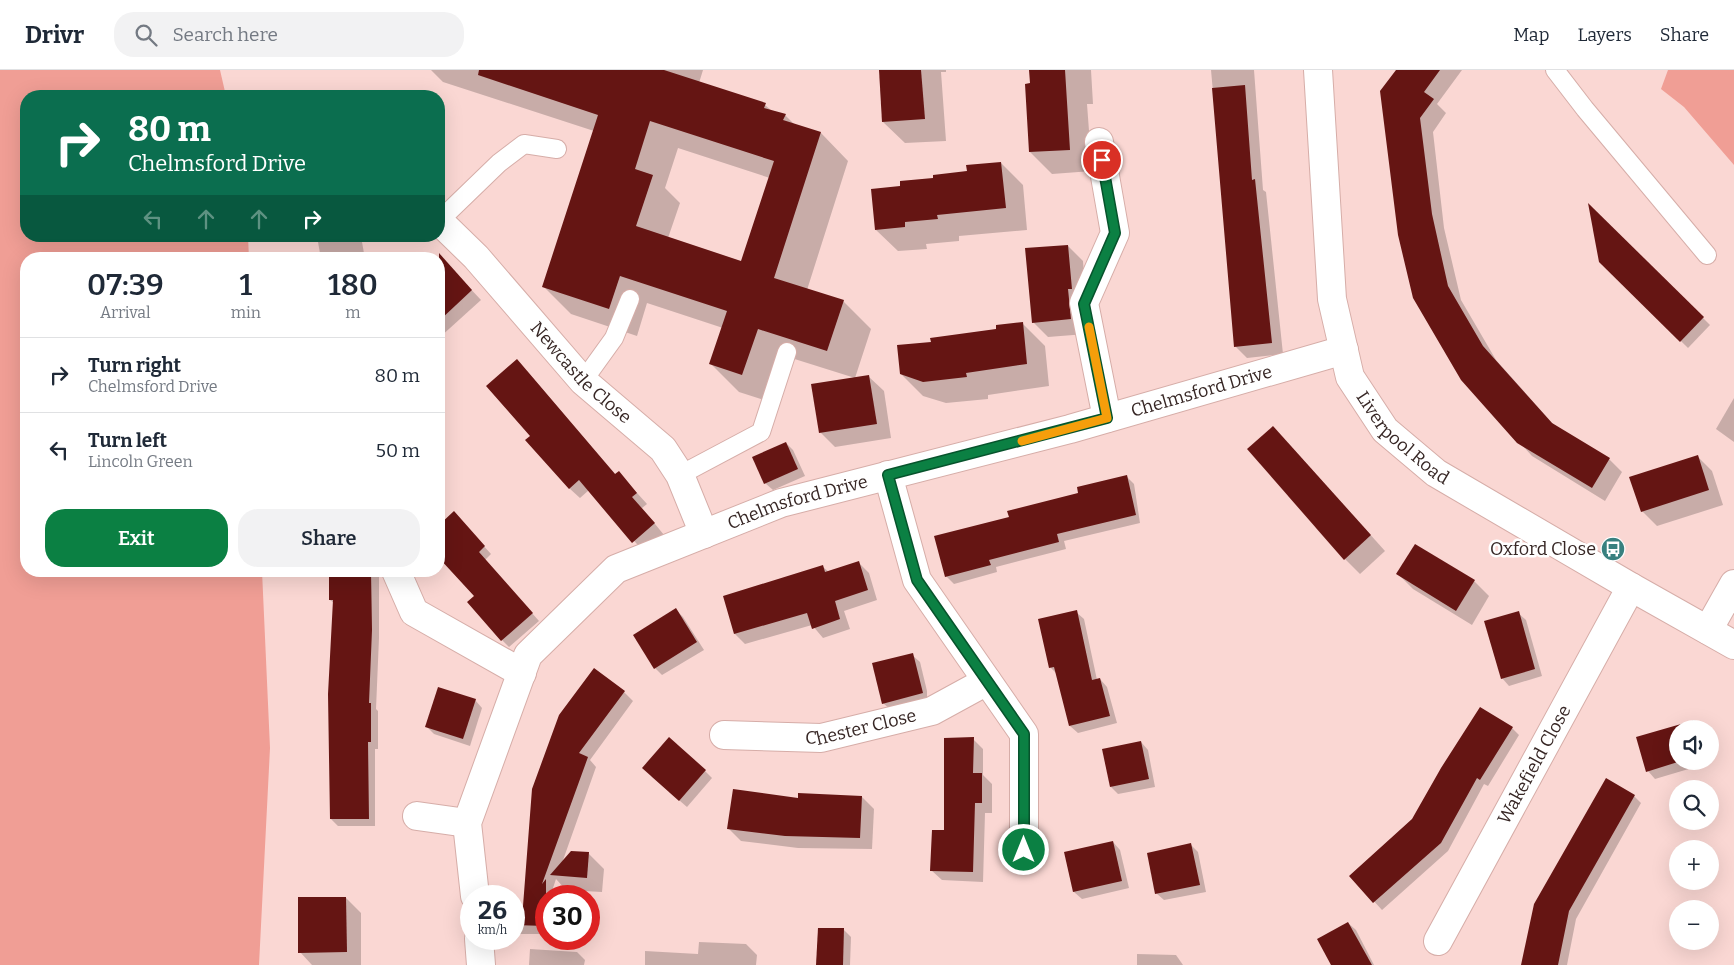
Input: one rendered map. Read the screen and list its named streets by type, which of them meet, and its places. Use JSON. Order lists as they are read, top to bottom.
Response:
{
  "streets": {
    "street": [
      "Newcastle Close",
      "Chelmsford Drive",
      "Liverpool Road",
      "Chester Close",
      "Wakefield Close"
    ]
  },
  "crossings": [
    ["Newcastle Close", "Chelmsford Drive"],
    ["Chelmsford Drive", "Liverpool Road"],
    ["Liverpool Road", "Wakefield Close"]
  ],
  "places": {
    "bus stop": ["Oxford Close"]
  },
  "page": {
    "header": "Drivr",
    "search": "Search here",
    "nav": ["Map", "Layers", "Share"],
    "turn": ["80 m", "Chelmsford Drive"],
    "eta": [
      "07:39",
      "Arrival",
      "1",
      "min",
      "180",
      "m"
    ],
    "list": [
      {
        "name": "Turn right",
        "note": "Chelmsford Drive",
        "value": "80 m"
      },
      {
        "name": "Turn left",
        "note": "Lincoln Green",
        "value": "50 m"
      }
    ],
    "buttons": ["Exit", "Share"],
    "map_buttons": ["+", "−"],
    "speed": "26 km/h",
    "limit": "30"
  }
}
